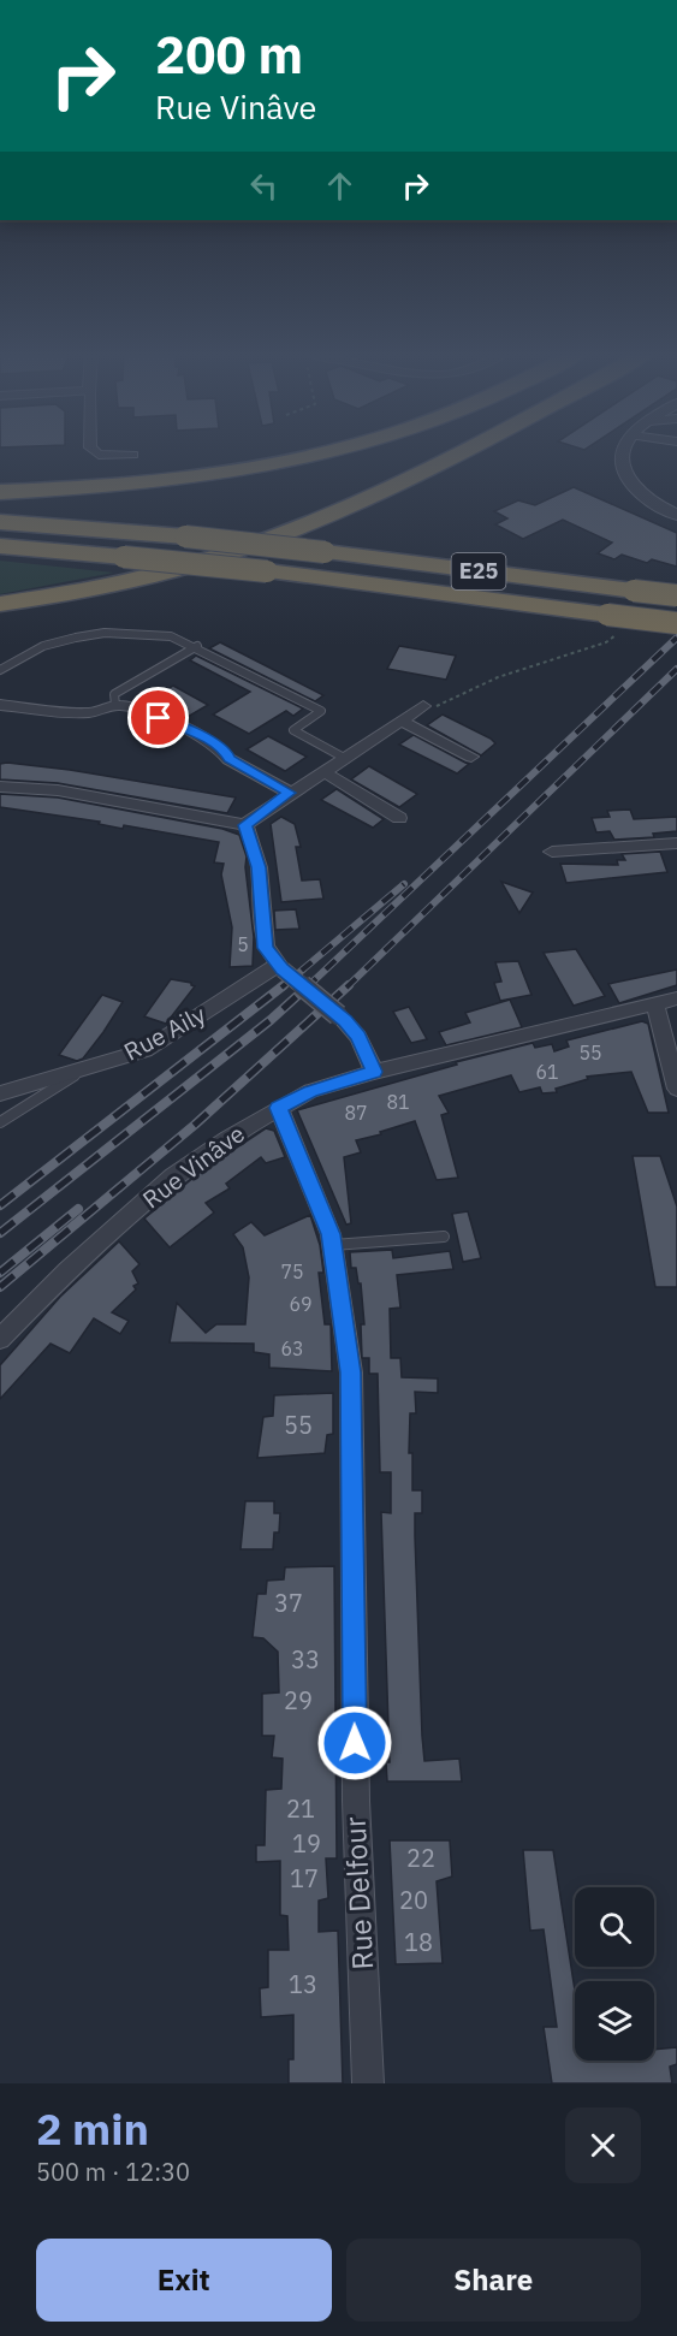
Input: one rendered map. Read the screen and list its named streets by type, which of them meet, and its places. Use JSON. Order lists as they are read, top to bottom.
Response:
{
  "streets": {
    "highway": ["E25"],
    "street": ["Rue Aily", "Rue Vinâve", "Rue Delfour"]
  },
  "crossings": [
    ["Rue Vinâve", "Rue Delfour"]
  ],
  "house_numbers": [
    "5",
    "55",
    "61",
    "81",
    "87",
    "75",
    "69",
    "63",
    "55",
    "37",
    "33",
    "29",
    "21",
    "19",
    "22",
    "17",
    "20",
    "18",
    "13"
  ],
  "page": {
    "turn": ["200 m", "Rue Vinâve"],
    "heading": ["2 min", "500 m · 12:30"],
    "buttons": ["Exit", "Share"]
  }
}
